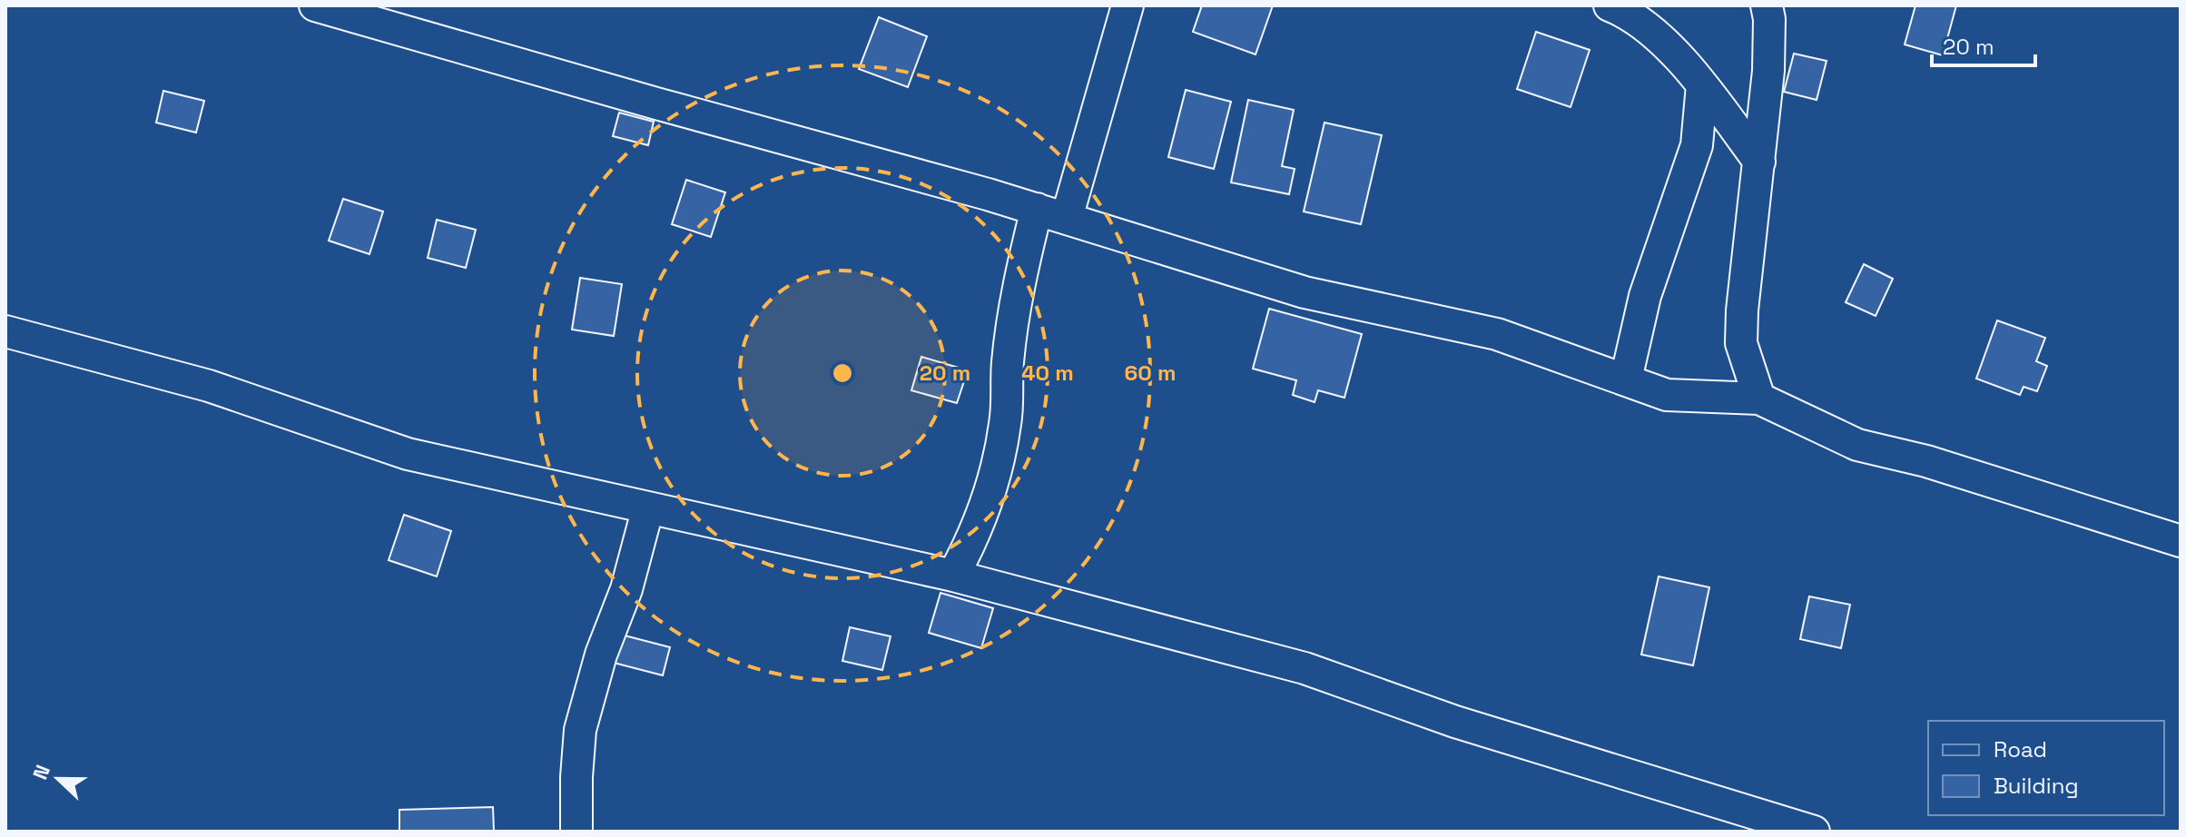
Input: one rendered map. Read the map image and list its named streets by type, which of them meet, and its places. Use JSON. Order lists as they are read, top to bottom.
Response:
{
  "legend": ["Road", "Building"],
  "scale_bar": "20 m",
  "north": "left",
  "rings": ["20 m", "40 m", "60 m"]
}
